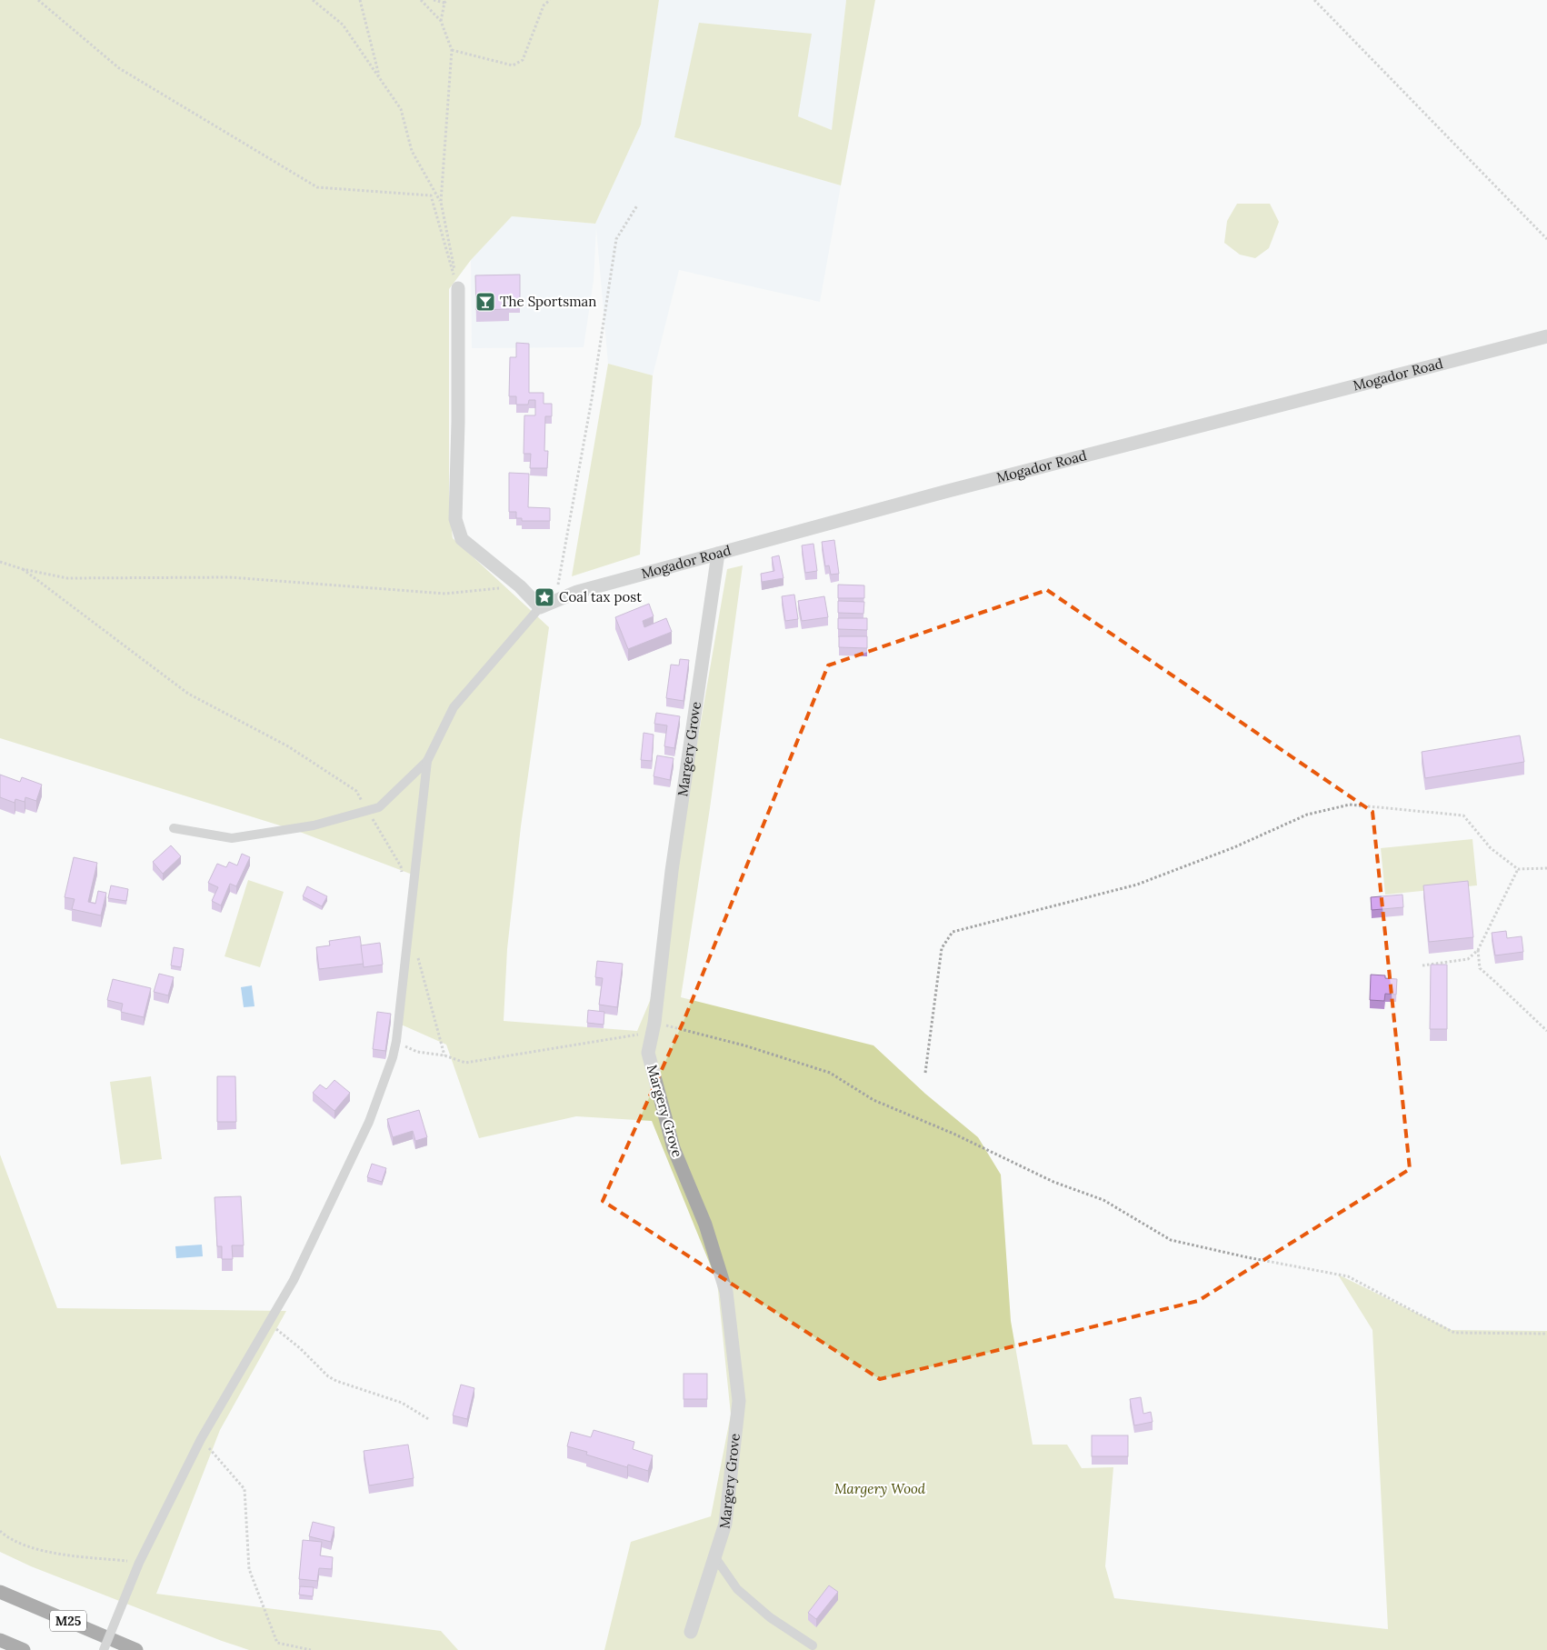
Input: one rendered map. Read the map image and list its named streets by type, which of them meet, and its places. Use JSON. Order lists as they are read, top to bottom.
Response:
{
  "streets": {
    "highway": ["M25"],
    "street": ["Mogador Road", "Margery Grove"]
  },
  "crossings": [
    ["Mogador Road", "Margery Grove"]
  ],
  "parks": ["Margery Wood"],
  "places": {
    "bar": ["The Sportsman"],
    "place": ["Coal tax post"]
  }
}
